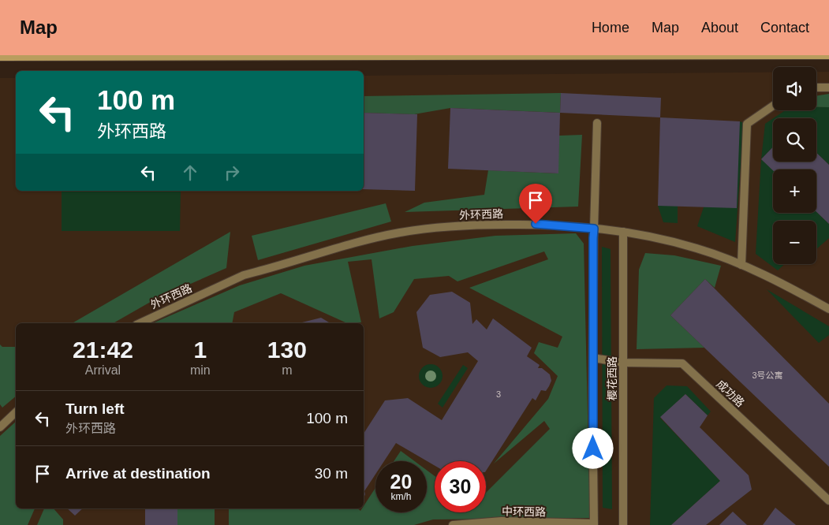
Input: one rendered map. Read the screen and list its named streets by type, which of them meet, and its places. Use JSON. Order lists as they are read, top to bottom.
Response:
{
  "streets": {
    "street": [
      "外环西路",
      "樱花西路",
      "成功路",
      "中环西路"
    ]
  },
  "crossings": [
    ["外环西路", "樱花西路"],
    ["樱花西路", "成功路"],
    ["樱花西路", "中环西路"]
  ],
  "house_numbers": ["3号公寓", "3"],
  "page": {
    "header": "Map",
    "nav": [
      "Home",
      "Map",
      "About",
      "Contact"
    ],
    "map_buttons": ["+", "−"],
    "turn": ["100 m", "外环西路"],
    "eta": [
      "21:42",
      "Arrival",
      "1",
      "min",
      "130",
      "m"
    ],
    "list": [
      {
        "name": "Turn left",
        "note": "外环西路",
        "value": "100 m"
      },
      {
        "name": "Arrive at destination",
        "value": "30 m"
      }
    ],
    "speed": "20 km/h",
    "limit": "30"
  }
}
